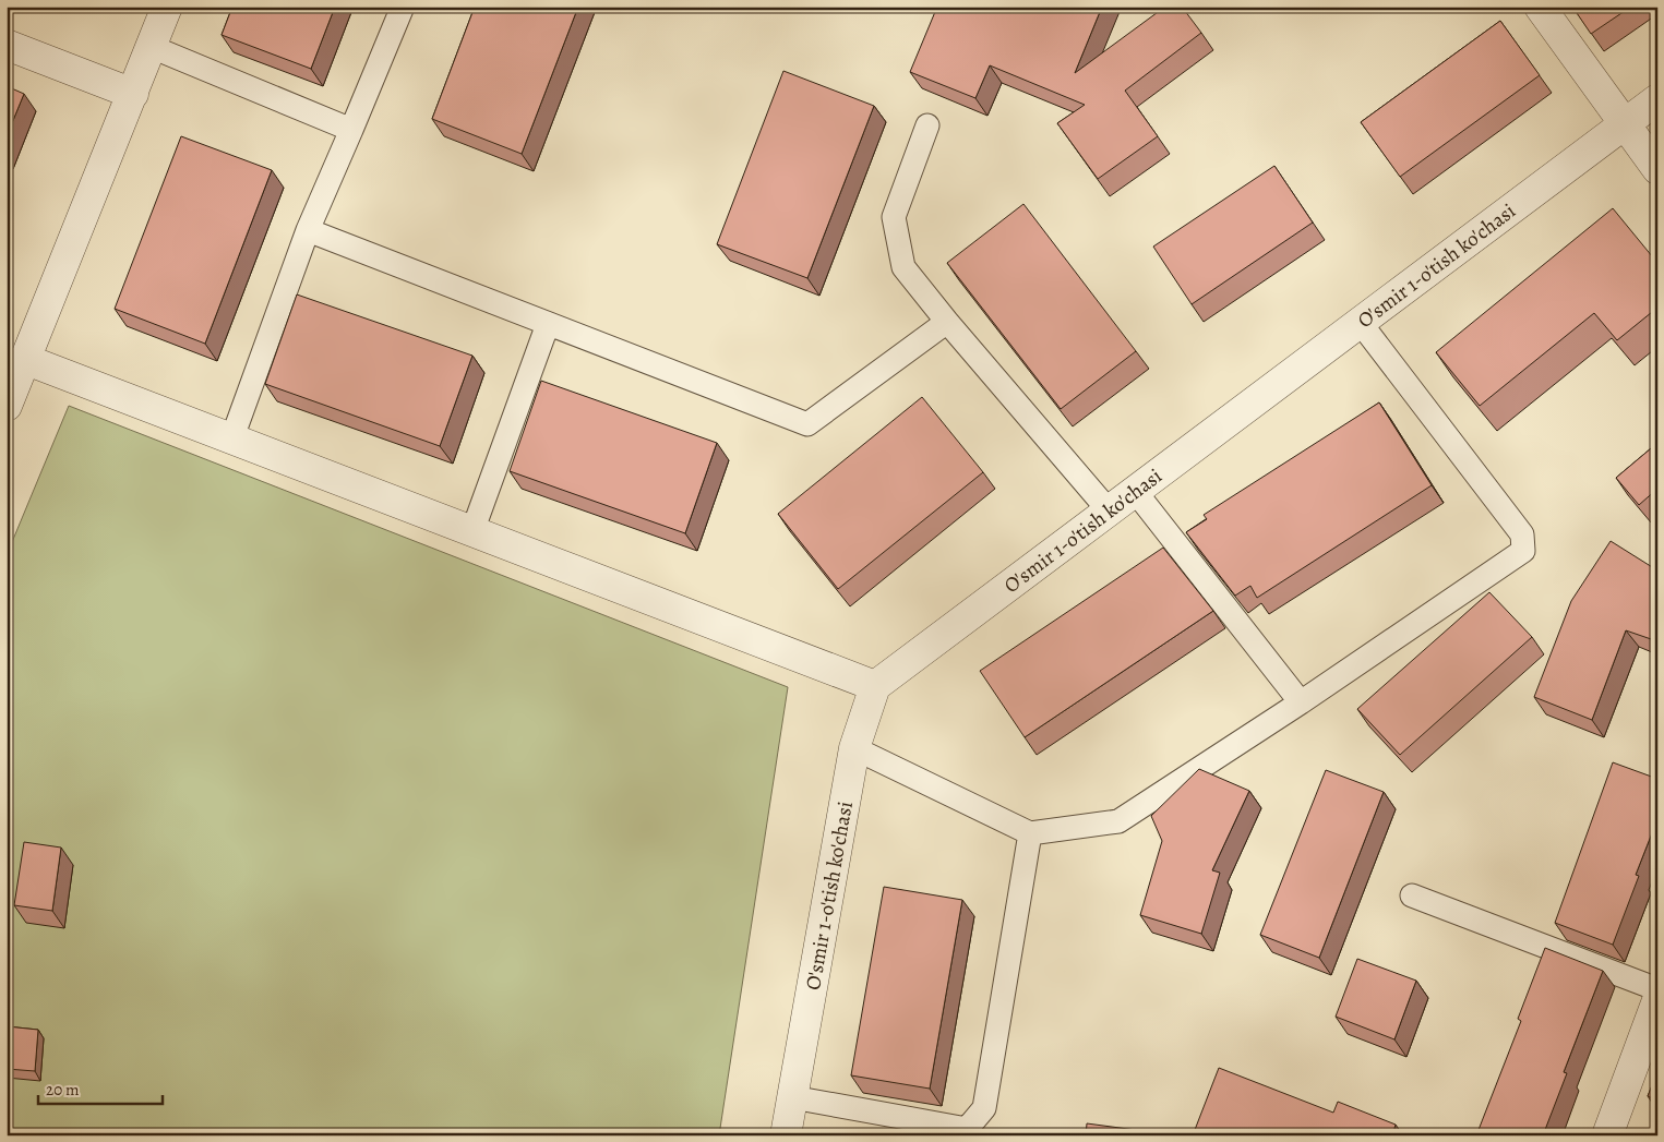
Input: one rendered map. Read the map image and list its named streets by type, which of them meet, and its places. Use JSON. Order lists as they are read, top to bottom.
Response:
{
  "streets": {
    "street": ["O'smir 1-o'tish ko'chasi"]
  },
  "scale_bar": "20 m"
}
